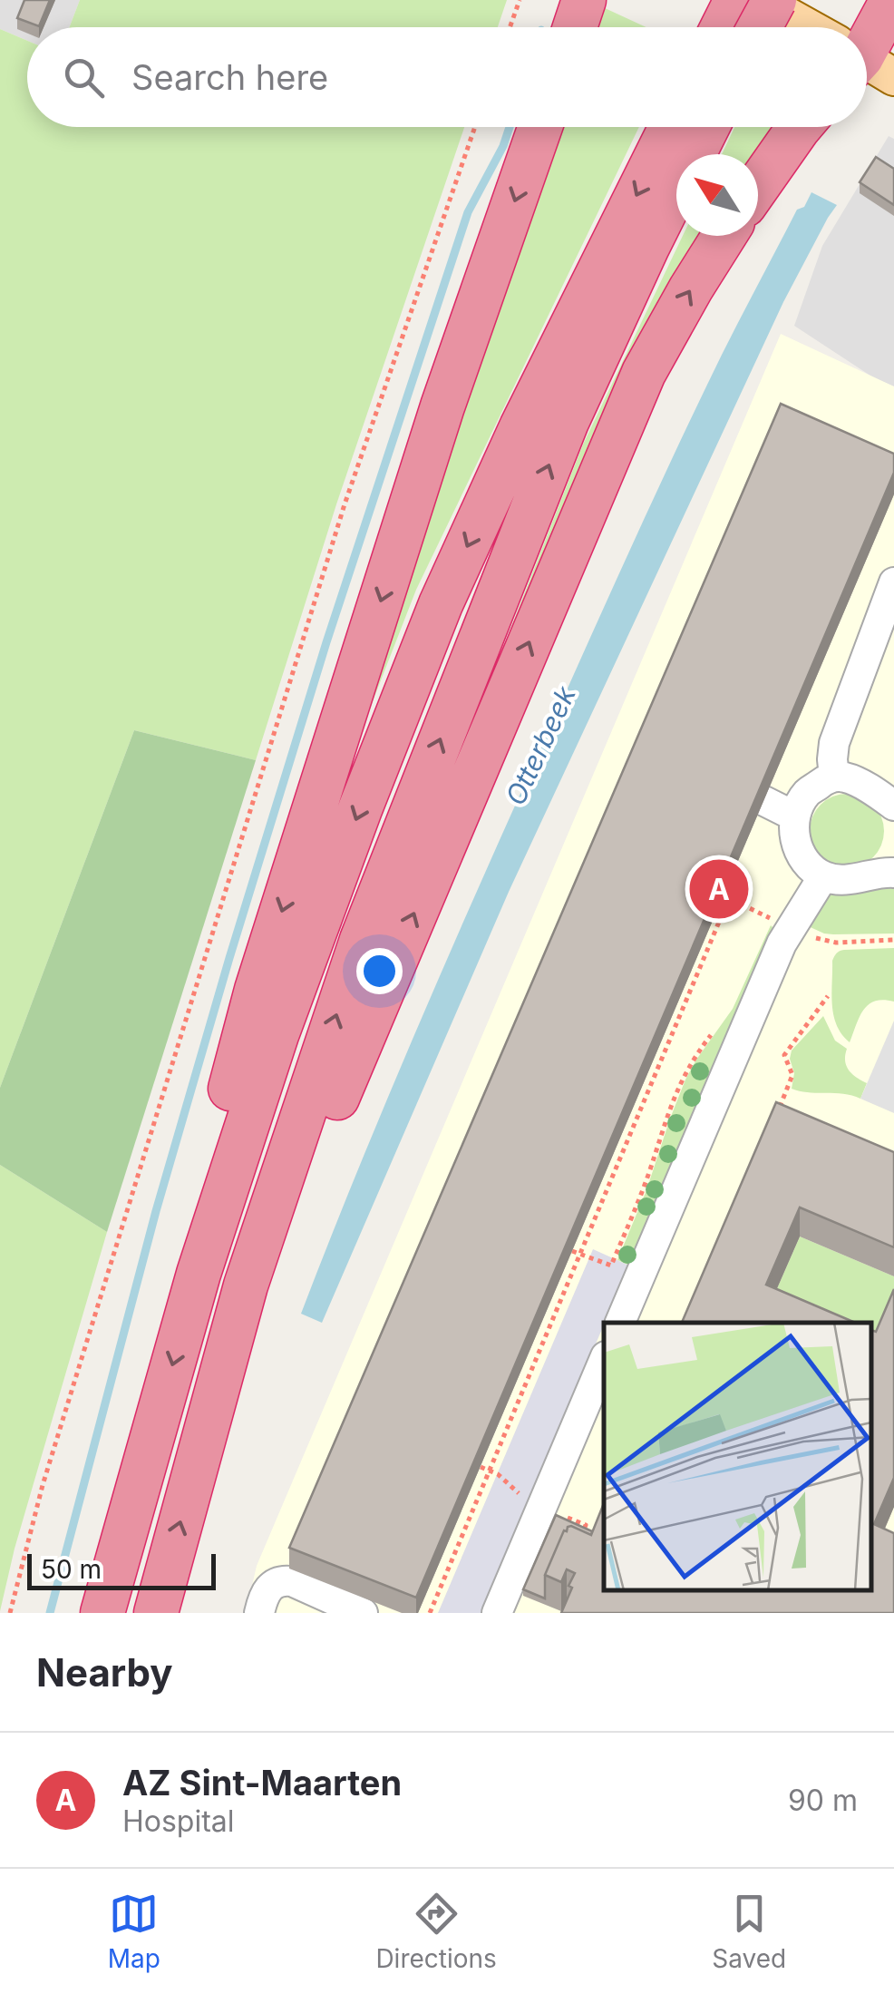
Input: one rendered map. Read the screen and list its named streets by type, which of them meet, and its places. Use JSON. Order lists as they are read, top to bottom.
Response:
{
  "water": ["Otterbeek"],
  "scale_bar": "50 m",
  "north": "top left",
  "page": {
    "search": "Search here",
    "pins": "A",
    "scale": "50 m",
    "heading": "Nearby",
    "list": [
      {
        "mark": "A",
        "name": "AZ Sint-Maarten",
        "note": "Hospital",
        "value": "90 m"
      }
    ],
    "nav": ["Map", "Directions", "Saved"]
  }
}
